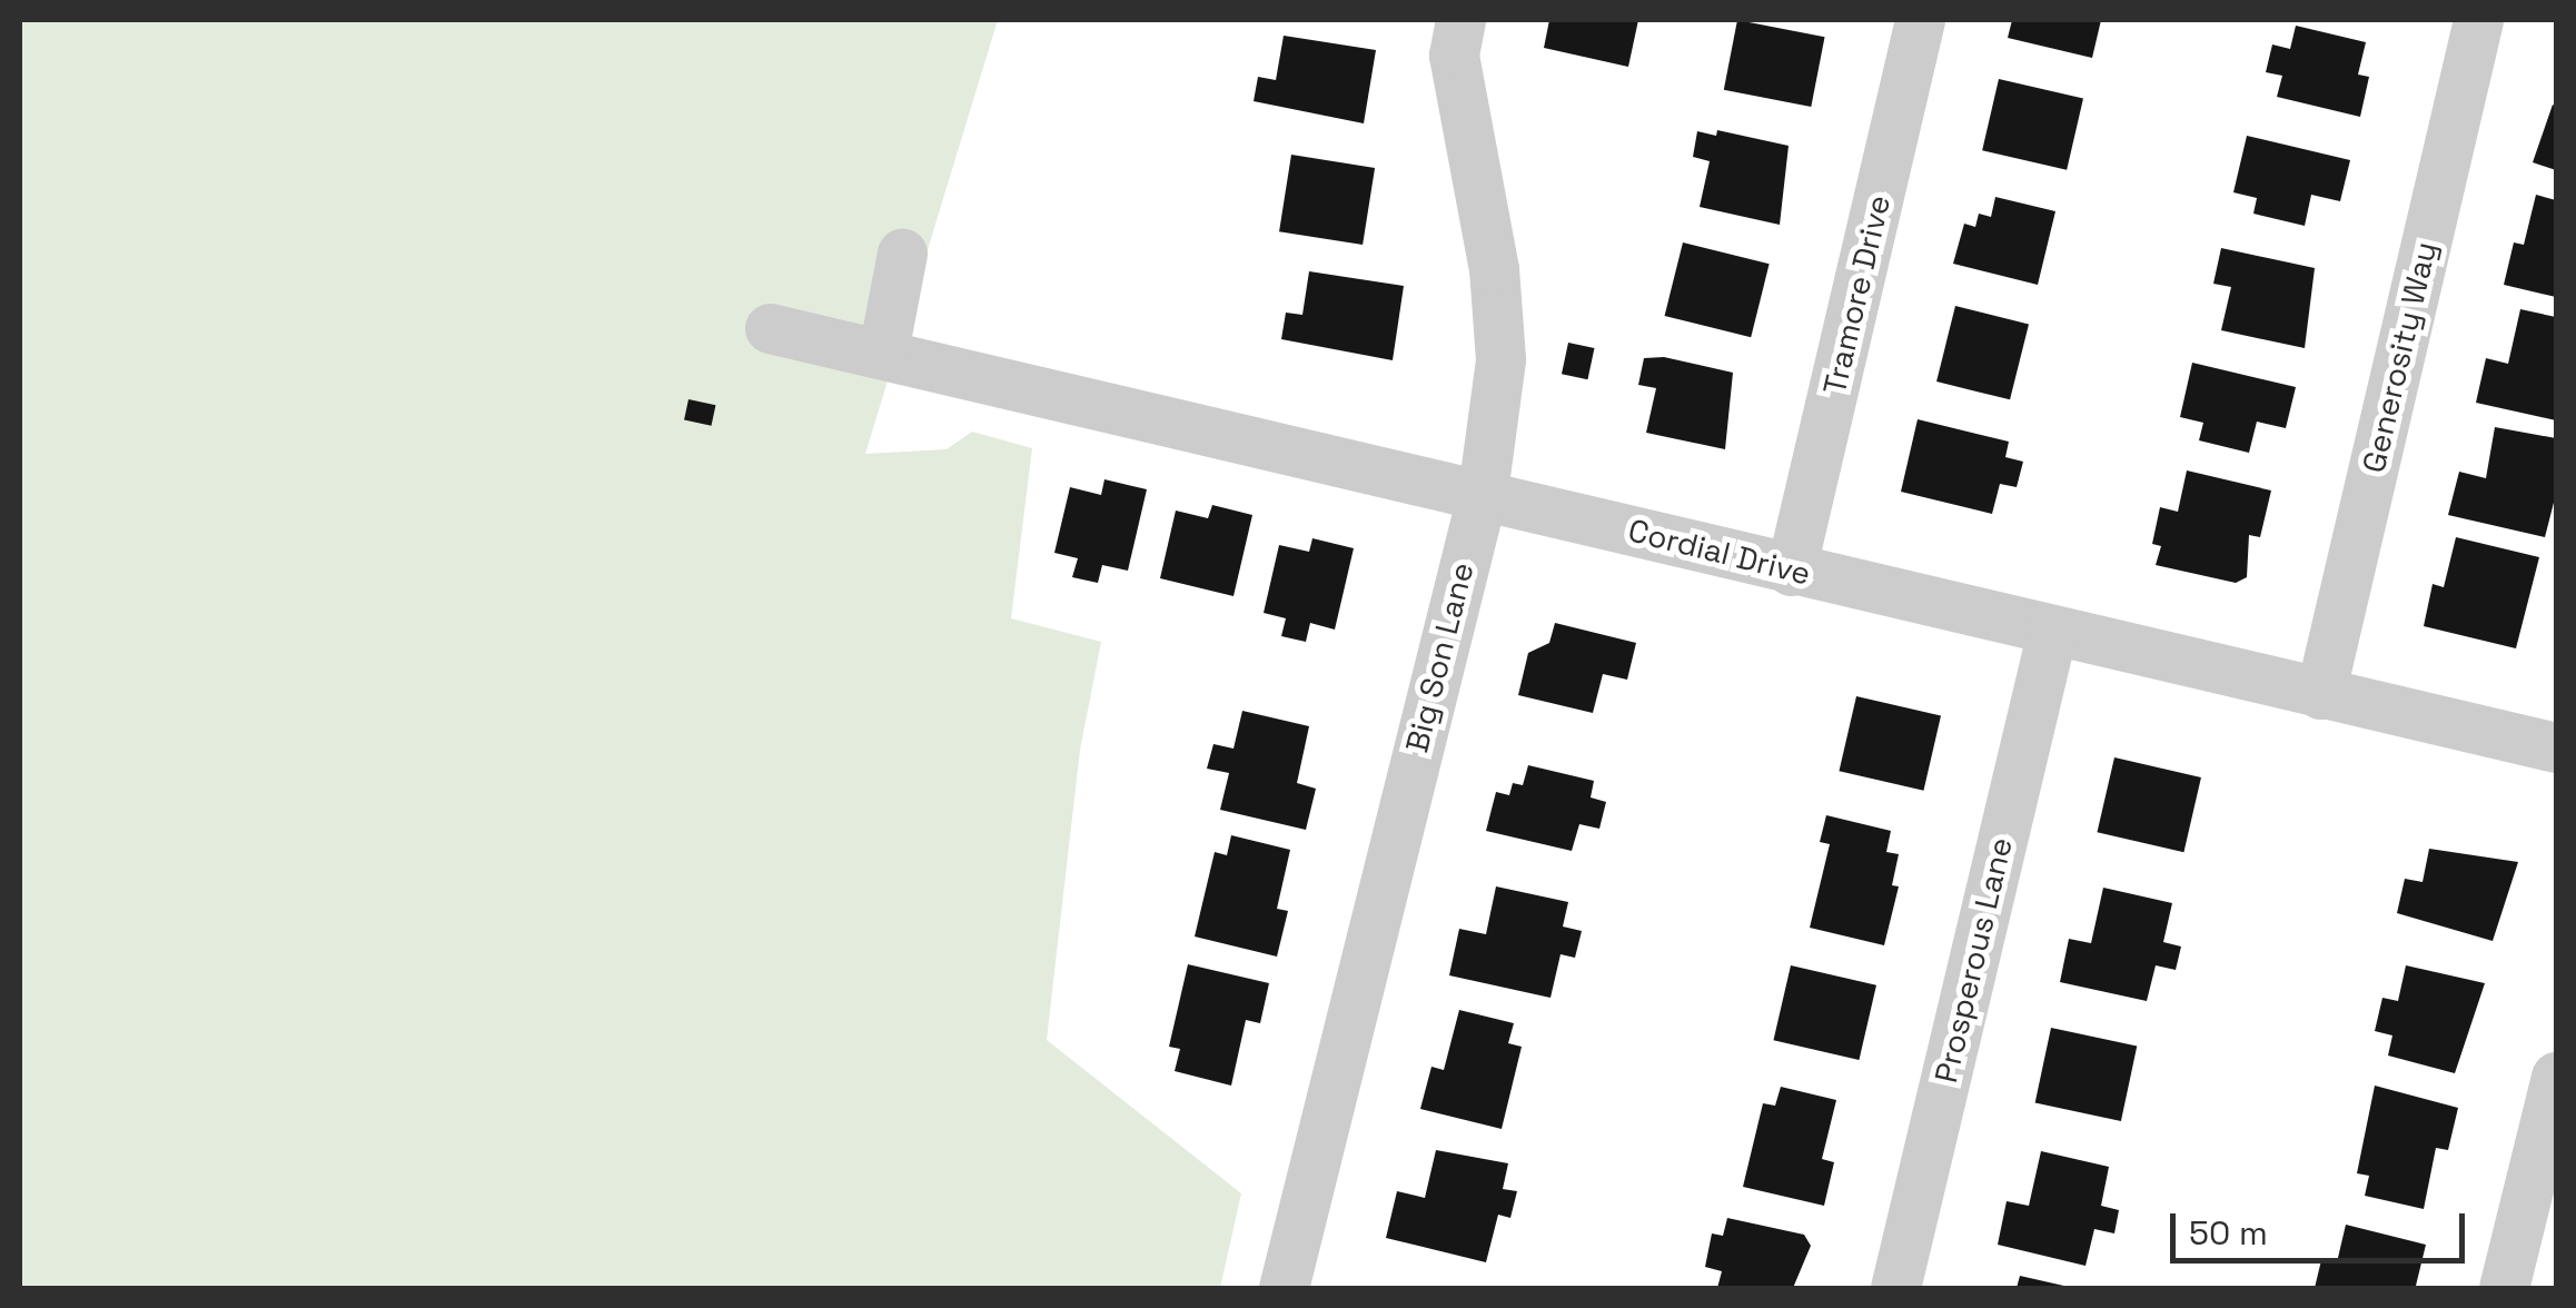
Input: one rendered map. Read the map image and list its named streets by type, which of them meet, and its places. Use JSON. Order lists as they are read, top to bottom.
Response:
{
  "streets": {
    "street": [
      "Tramore Drive",
      "Generosity Way",
      "Cordial Drive",
      "Big Son Lane",
      "Prosperous Lane"
    ]
  },
  "crossings": [
    ["Tramore Drive", "Cordial Drive"],
    ["Generosity Way", "Cordial Drive"],
    ["Cordial Drive", "Big Son Lane"],
    ["Cordial Drive", "Prosperous Lane"]
  ],
  "scale_bar": "50 m"
}
